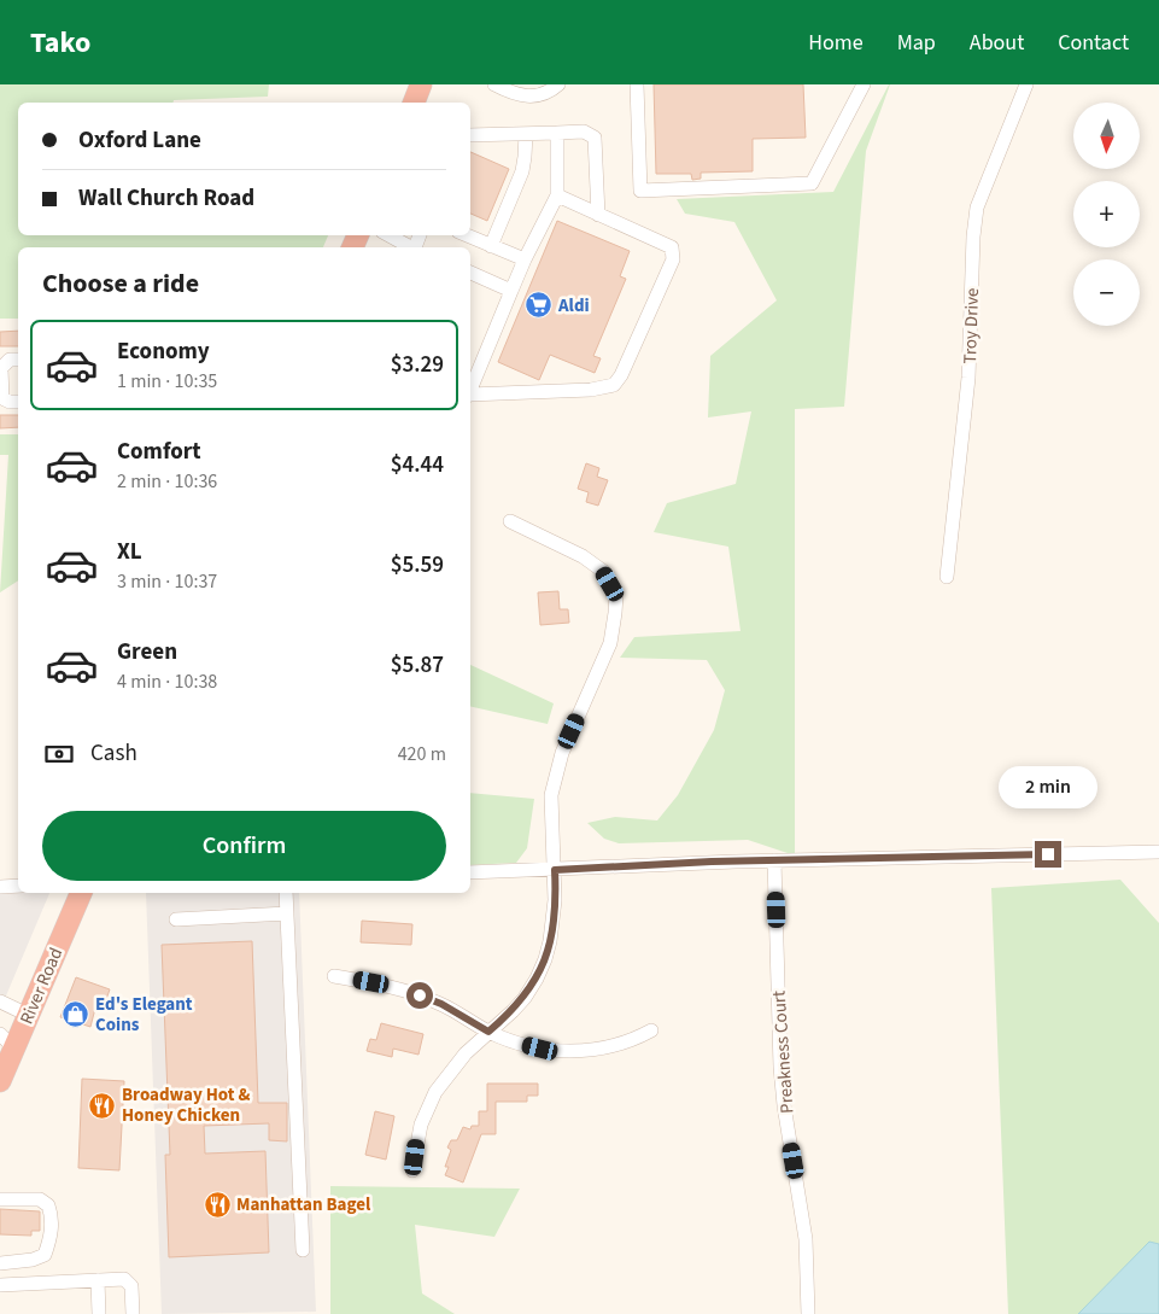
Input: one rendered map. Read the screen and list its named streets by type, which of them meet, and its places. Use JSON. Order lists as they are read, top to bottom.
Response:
{
  "streets": {
    "highway": ["River Road"],
    "street": ["Troy Drive", "Preakness Court"]
  },
  "places": {
    "supermarket": ["Aldi"],
    "shop": ["Ed's Elegant Coins"],
    "restaurant": ["Broadway Hot & Honey Chicken", "Manhattan Bagel"]
  },
  "north": "bottom",
  "page": {
    "header": "Tako",
    "nav": [
      "Home",
      "Map",
      "About",
      "Contact"
    ],
    "map_buttons": ["+", "−"],
    "banner": ["Oxford Lane", "Wall Church Road"],
    "heading": "Choose a ride",
    "list": [
      {
        "name": "Economy",
        "note": "1 min · 10:35",
        "value": "$3.29"
      },
      {
        "name": "Comfort",
        "note": "2 min · 10:36",
        "value": "$4.44"
      },
      {
        "name": "XL",
        "note": "3 min · 10:37",
        "value": "$5.59"
      },
      {
        "name": "Green",
        "note": "4 min · 10:38",
        "value": "$5.87"
      }
    ],
    "pay": ["Cash", "420 m"],
    "bubble": "2 min",
    "buttons": "Confirm"
  }
}
